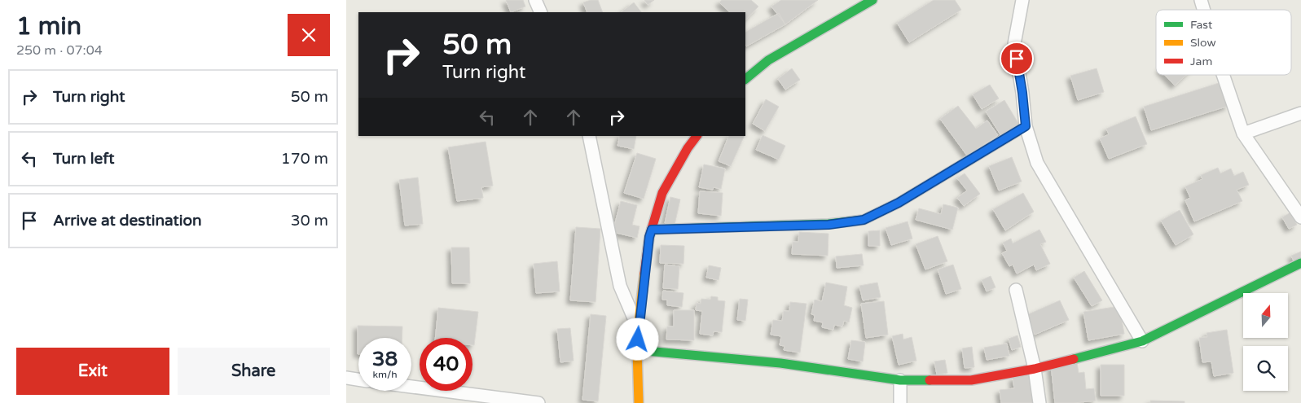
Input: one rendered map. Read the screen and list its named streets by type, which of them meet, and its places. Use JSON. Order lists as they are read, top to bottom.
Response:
{
  "legend": ["Fast", "Slow", "Jam"],
  "north": "top",
  "page": {
    "heading": ["1 min", "250 m · 07:04"],
    "turn": ["50 m", "Turn right"],
    "list": [
      {
        "name": "Turn right",
        "value": "50 m"
      },
      {
        "name": "Turn left",
        "value": "170 m"
      },
      {
        "name": "Arrive at destination",
        "value": "30 m"
      }
    ],
    "speed": "38 km/h",
    "limit": "40",
    "buttons": ["Exit", "Share"]
  }
}
